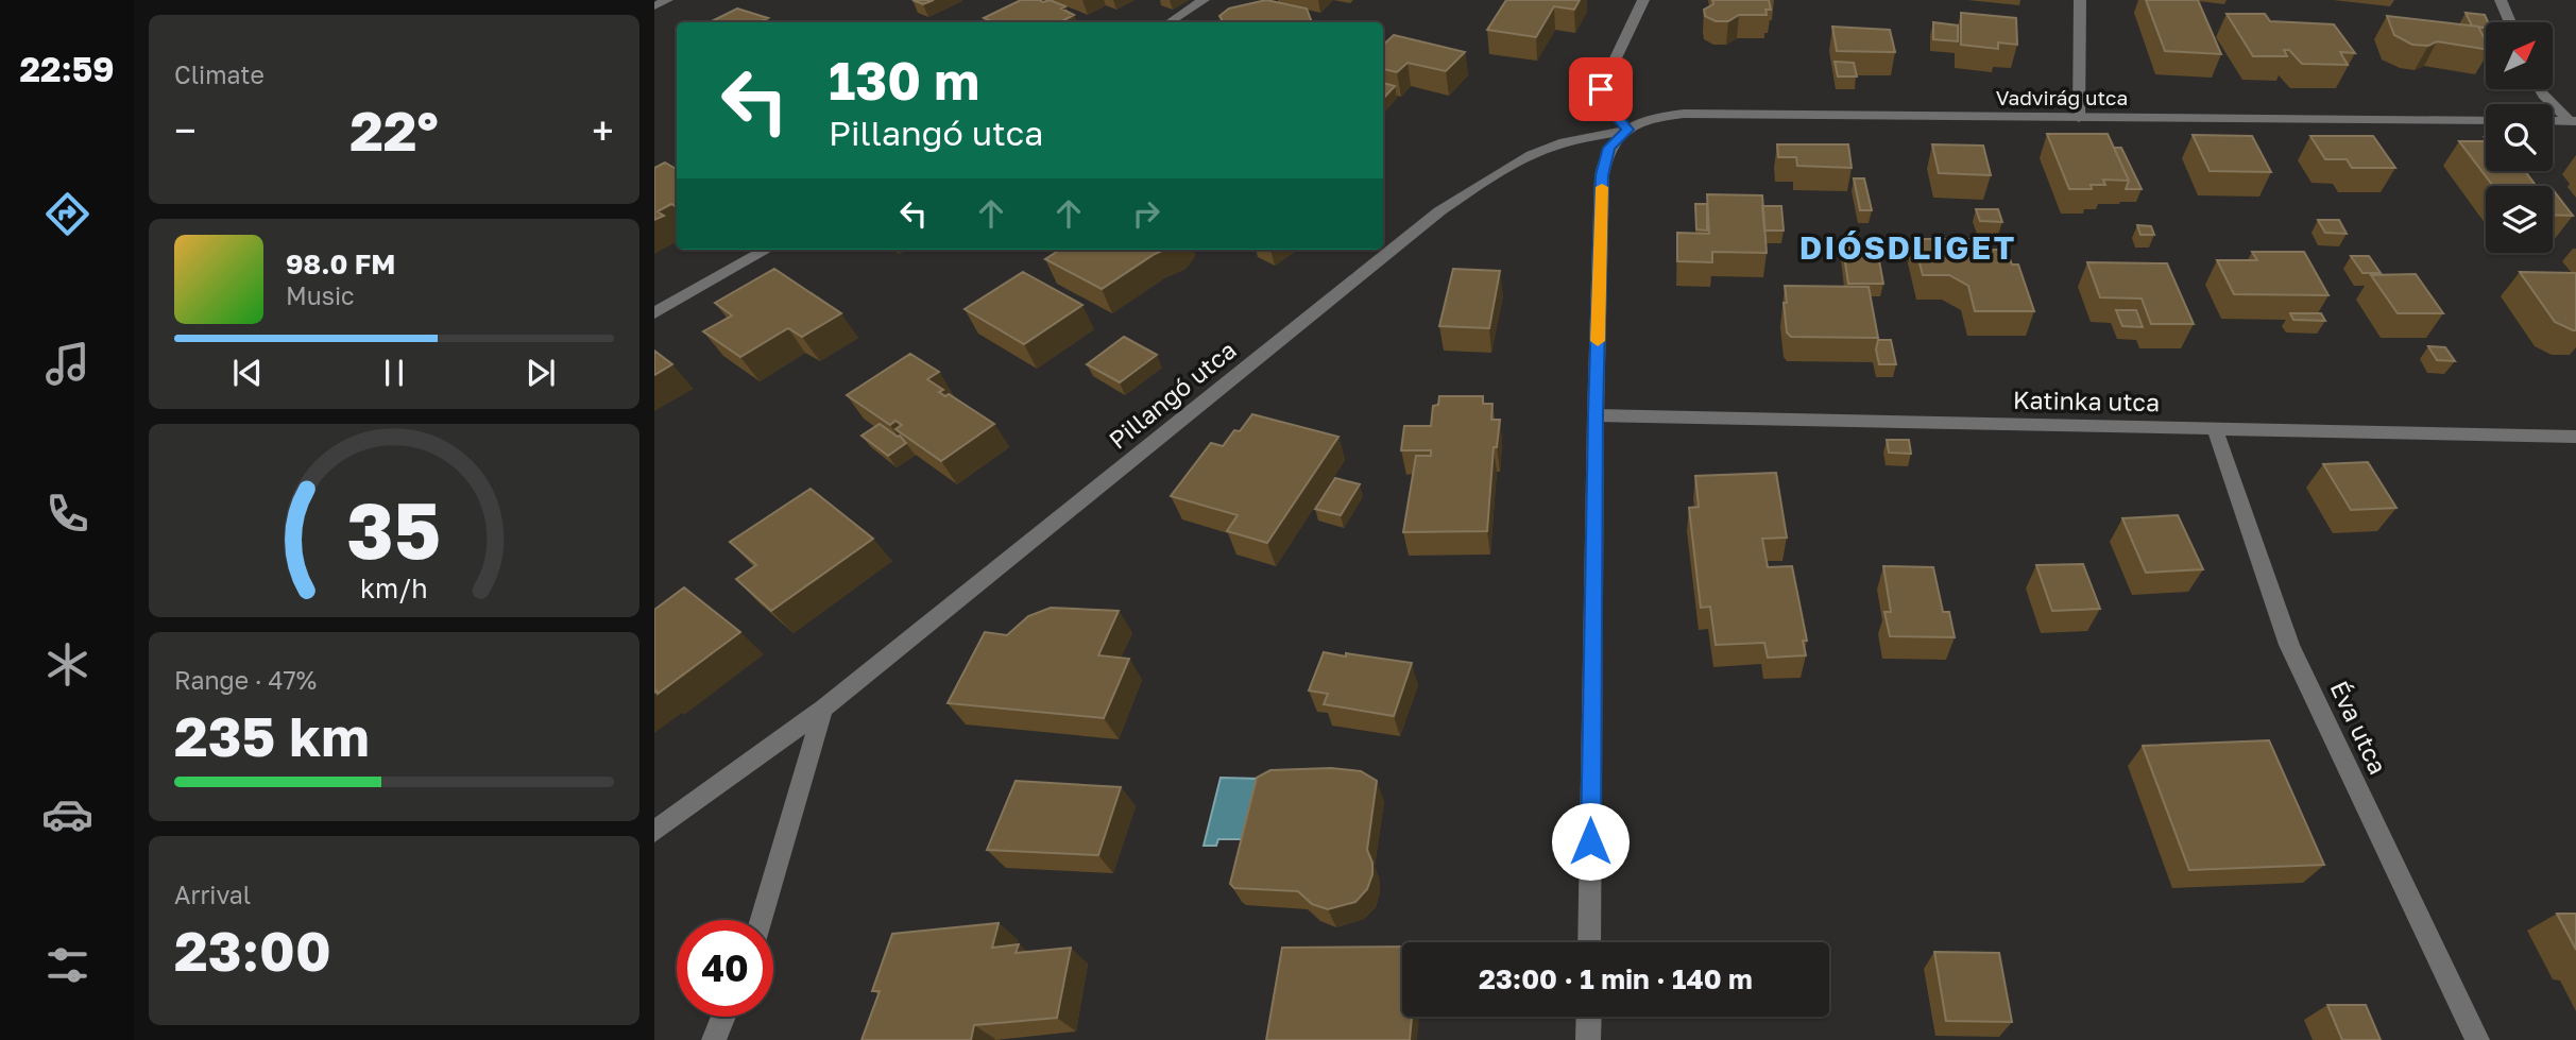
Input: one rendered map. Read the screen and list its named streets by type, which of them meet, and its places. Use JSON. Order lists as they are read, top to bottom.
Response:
{
  "streets": {
    "street": [
      "Vadvirág utca",
      "Pillangó utca",
      "Katinka utca",
      "Éva utca"
    ]
  },
  "crossings": [
    ["Vadvirág utca", "Pillangó utca"],
    ["Katinka utca", "Éva utca"]
  ],
  "districts": ["DIÓSDLIGET"],
  "north": "top right",
  "page": {
    "tabs": "22:59",
    "tile": [
      "Climate",
      ["Range · 47%", "235 km"],
      ["Arrival", "23:00"]
    ],
    "turn": ["130 m", "Pillangó utca"],
    "heat": ["−", "22°", "+"],
    "song": ["98.0 FM", "Music"],
    "limit": "40",
    "trip": "23:00 · 1 min · 140 m",
    "gauge": ["35", "km/h"]
  }
}
